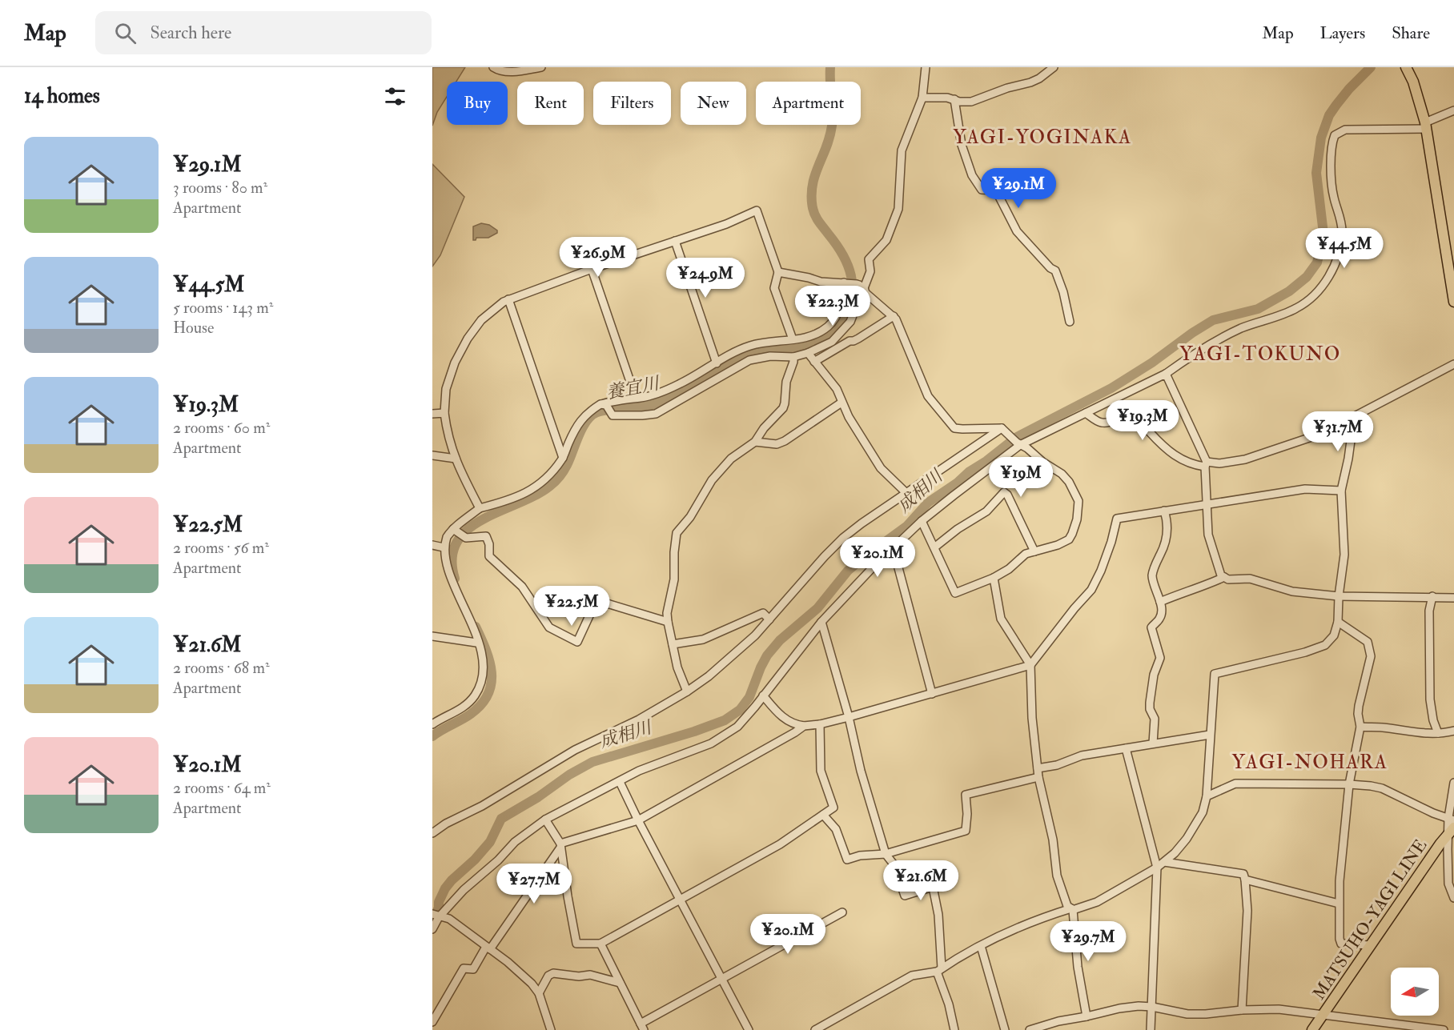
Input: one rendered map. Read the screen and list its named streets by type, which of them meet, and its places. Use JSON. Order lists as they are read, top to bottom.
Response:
{
  "streets": {
    "main road": ["MATSUHO-YAGI LINE"]
  },
  "districts": ["YAGI-YOGINAKA", "YAGI-TOKUNO", "YAGI-NOHARA"],
  "water": ["養宜川", "成相川"],
  "north": "left",
  "page": {
    "header": "Map",
    "search": "Search here",
    "nav": ["Map", "Layers", "Share"],
    "heading": "14 homes",
    "chip": [
      "Buy",
      "Rent",
      "Filters",
      "New",
      "Apartment"
    ],
    "list": [
      {
        "name": "¥29.1M",
        "note": "3 rooms · 80 m² · Apartment"
      },
      {
        "name": "¥44.5M",
        "note": "5 rooms · 143 m² · House"
      },
      {
        "name": "¥19.3M",
        "note": "2 rooms · 60 m² · Apartment"
      },
      {
        "name": "¥22.5M",
        "note": "2 rooms · 56 m² · Apartment"
      },
      {
        "name": "¥21.6M",
        "note": "2 rooms · 68 m² · Apartment"
      },
      {
        "name": "¥20.1M",
        "note": "2 rooms · 64 m² · Apartment"
      }
    ],
    "price": [
      "¥29.1M",
      "¥44.5M",
      "¥26.9M",
      "¥24.9M",
      "¥22.3M",
      "¥19.3M",
      "¥31.7M",
      "¥19M",
      "¥20.1M",
      "¥22.5M",
      "¥21.6M",
      "¥27.7M",
      "¥20.1M",
      "¥29.7M"
    ]
  }
}
